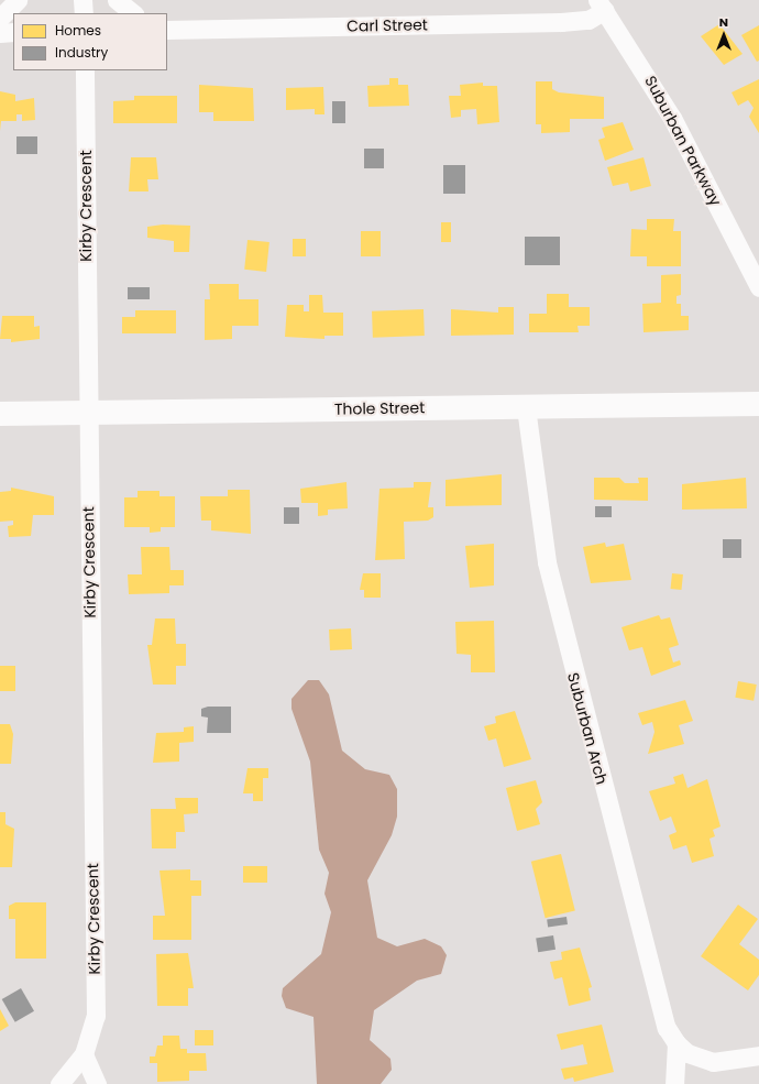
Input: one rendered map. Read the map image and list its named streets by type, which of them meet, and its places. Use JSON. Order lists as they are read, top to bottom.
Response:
{
  "streets": {
    "street": [
      "Carl Street",
      "Suburban Parkway",
      "Kirby Crescent",
      "Thole Street",
      "Suburban Arch"
    ]
  },
  "crossings": [
    ["Carl Street", "Suburban Parkway"],
    ["Kirby Crescent", "Thole Street"],
    ["Thole Street", "Suburban Arch"]
  ],
  "legend": ["Homes", "Industry"],
  "north": "top"
}
